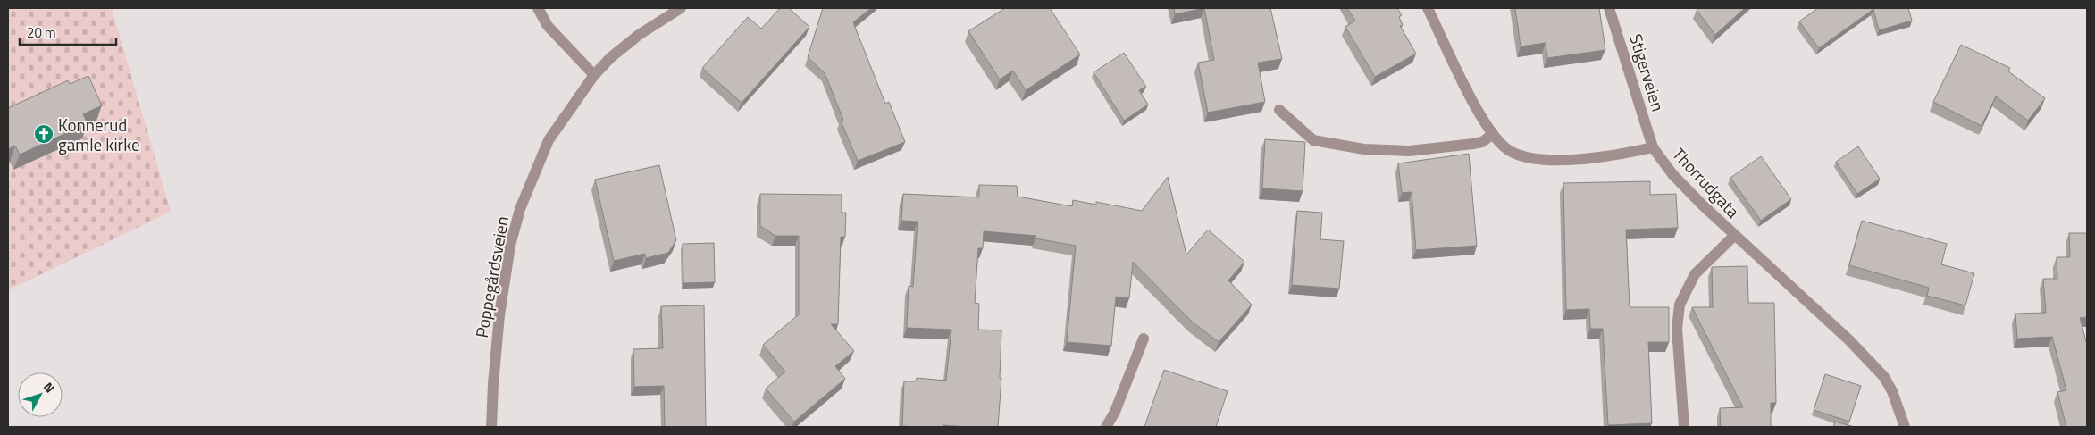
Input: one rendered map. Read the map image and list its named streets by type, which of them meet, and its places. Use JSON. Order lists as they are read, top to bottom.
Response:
{
  "streets": {
    "street": ["Stigerveien", "Thorrudgata", "Poppegårdsveien"]
  },
  "crossings": [
    ["Stigerveien", "Thorrudgata"]
  ],
  "places": {
    "church": ["Konnerud gamle kirke"]
  },
  "scale_bar": "20 m",
  "north": "top right"
}
